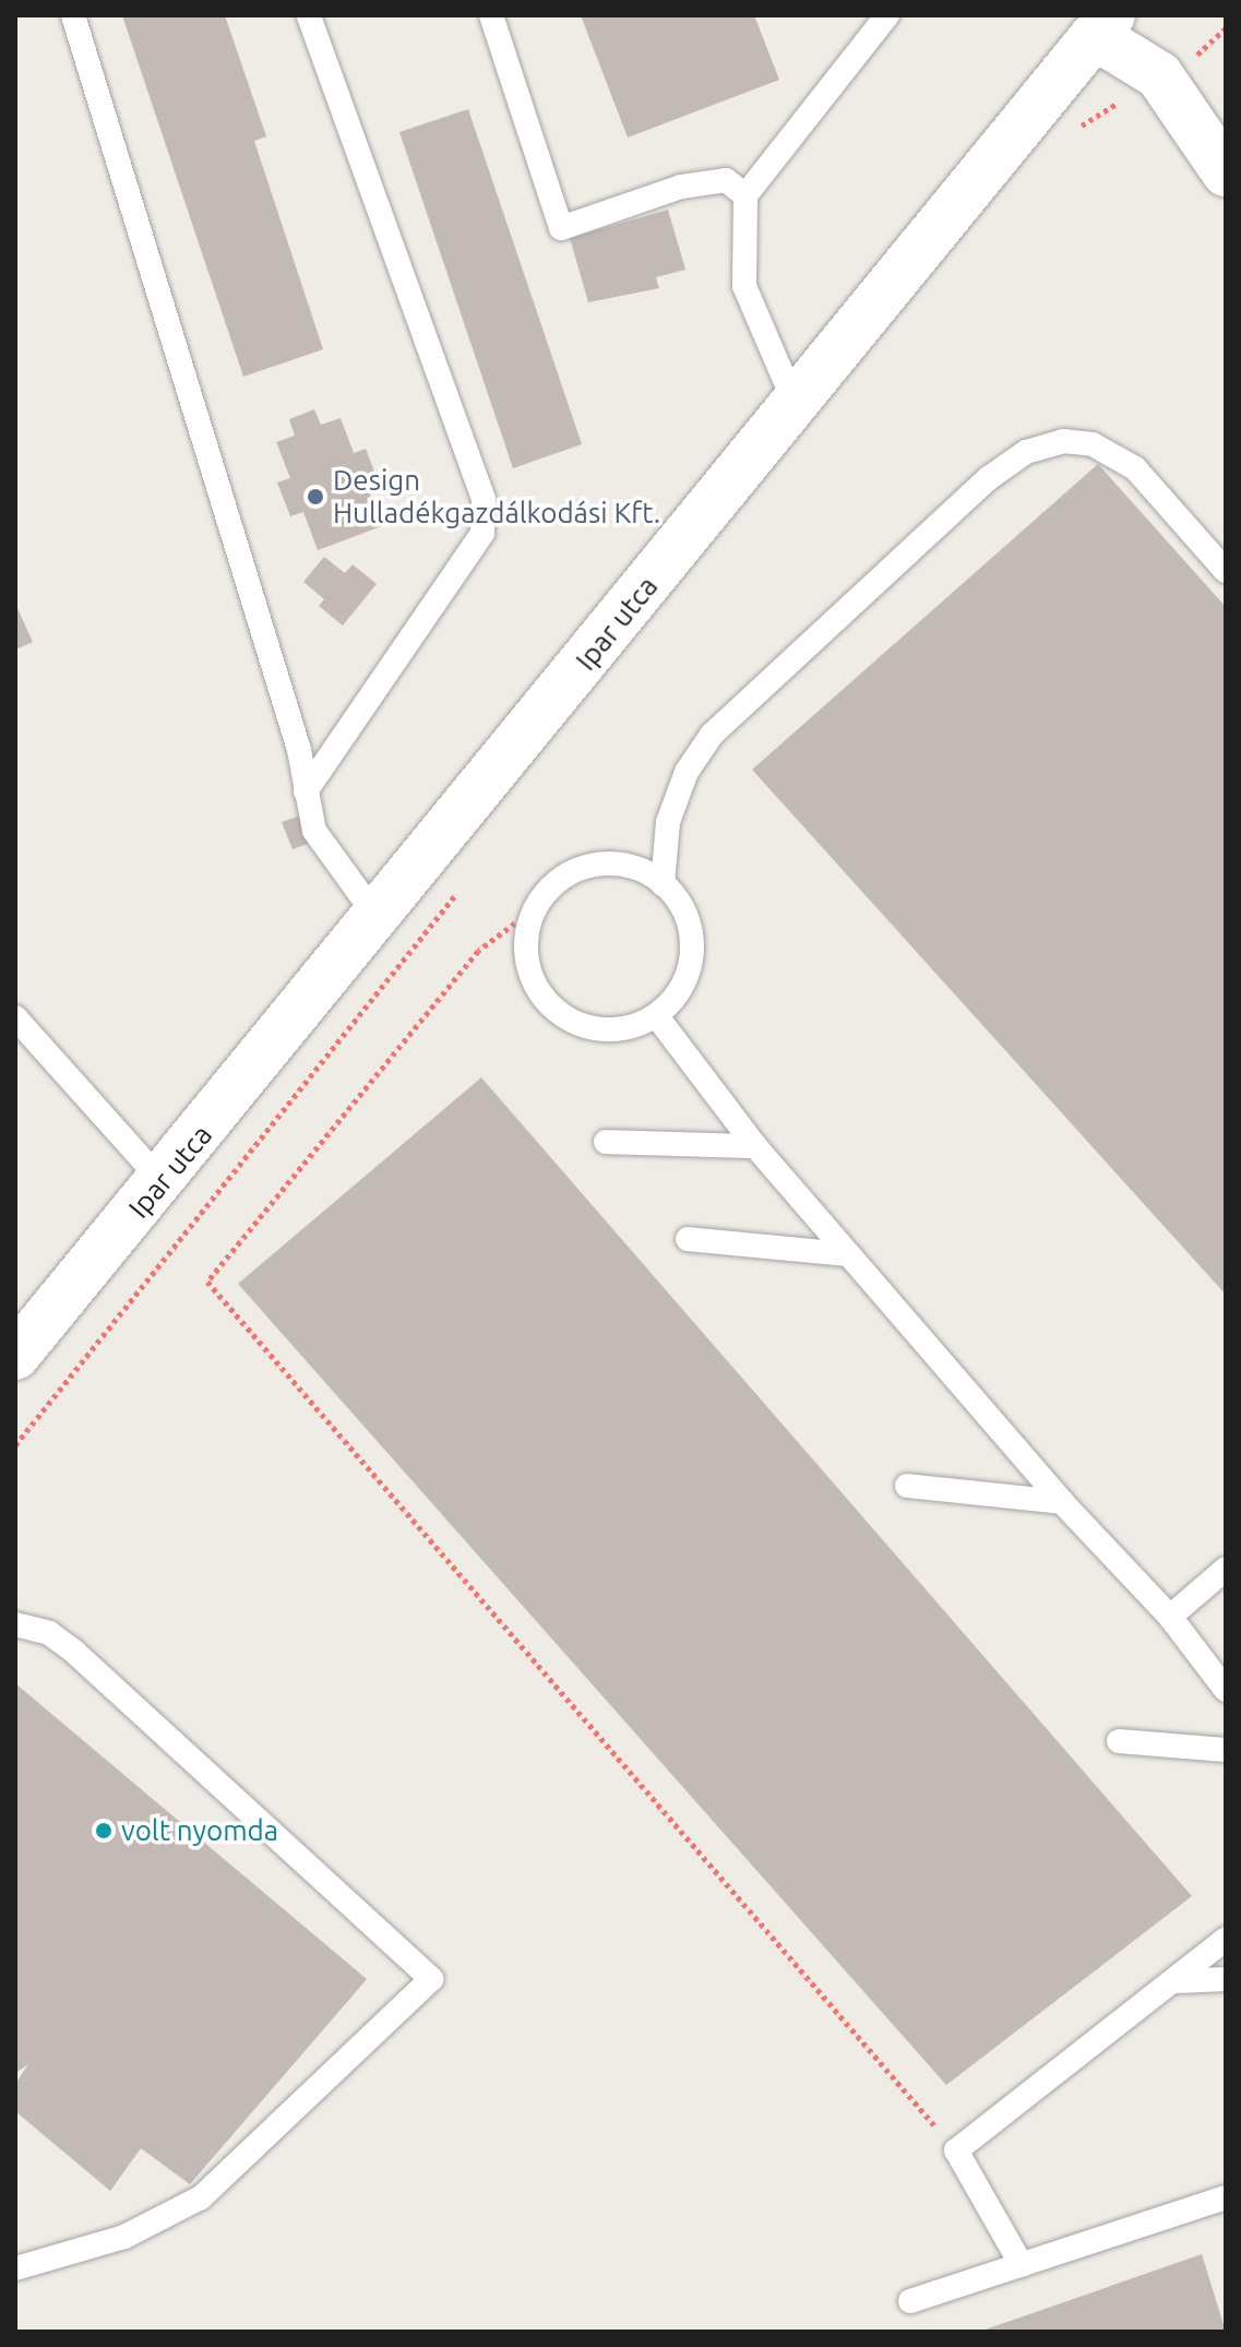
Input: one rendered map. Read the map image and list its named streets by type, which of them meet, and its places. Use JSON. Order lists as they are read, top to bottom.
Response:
{
  "streets": {
    "street": ["Ipar utca"]
  },
  "places": ["Design Hulladékgazdálkodási Kft.", "volt nyomda"]
}
